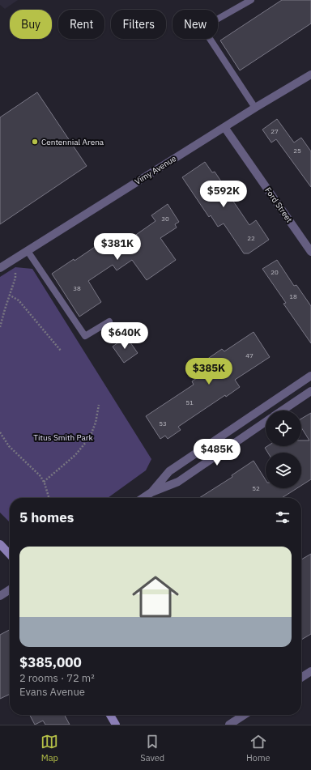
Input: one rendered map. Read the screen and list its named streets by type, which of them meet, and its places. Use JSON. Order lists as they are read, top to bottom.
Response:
{
  "streets": {
    "street": ["Vimy Avenue", "Ford Street"]
  },
  "crossings": [
    ["Vimy Avenue", "Ford Street"]
  ],
  "parks": ["Titus Smith Park"],
  "places": ["Centennial Arena"],
  "house_numbers": [
    "27",
    "25",
    "30",
    "22",
    "20",
    "38",
    "18",
    "47",
    "51",
    "53",
    "52"
  ],
  "page": {
    "chip": [
      "Buy",
      "Rent",
      "Filters",
      "New"
    ],
    "price": [
      "$592K",
      "$381K",
      "$640K",
      "$385K",
      "$485K"
    ],
    "heading": "5 homes",
    "list": [
      {
        "name": "$385,000",
        "note": "2 rooms · 72 m² · Evans Avenue"
      }
    ],
    "tabs": ["Map", "Saved", "Home"]
  }
}
